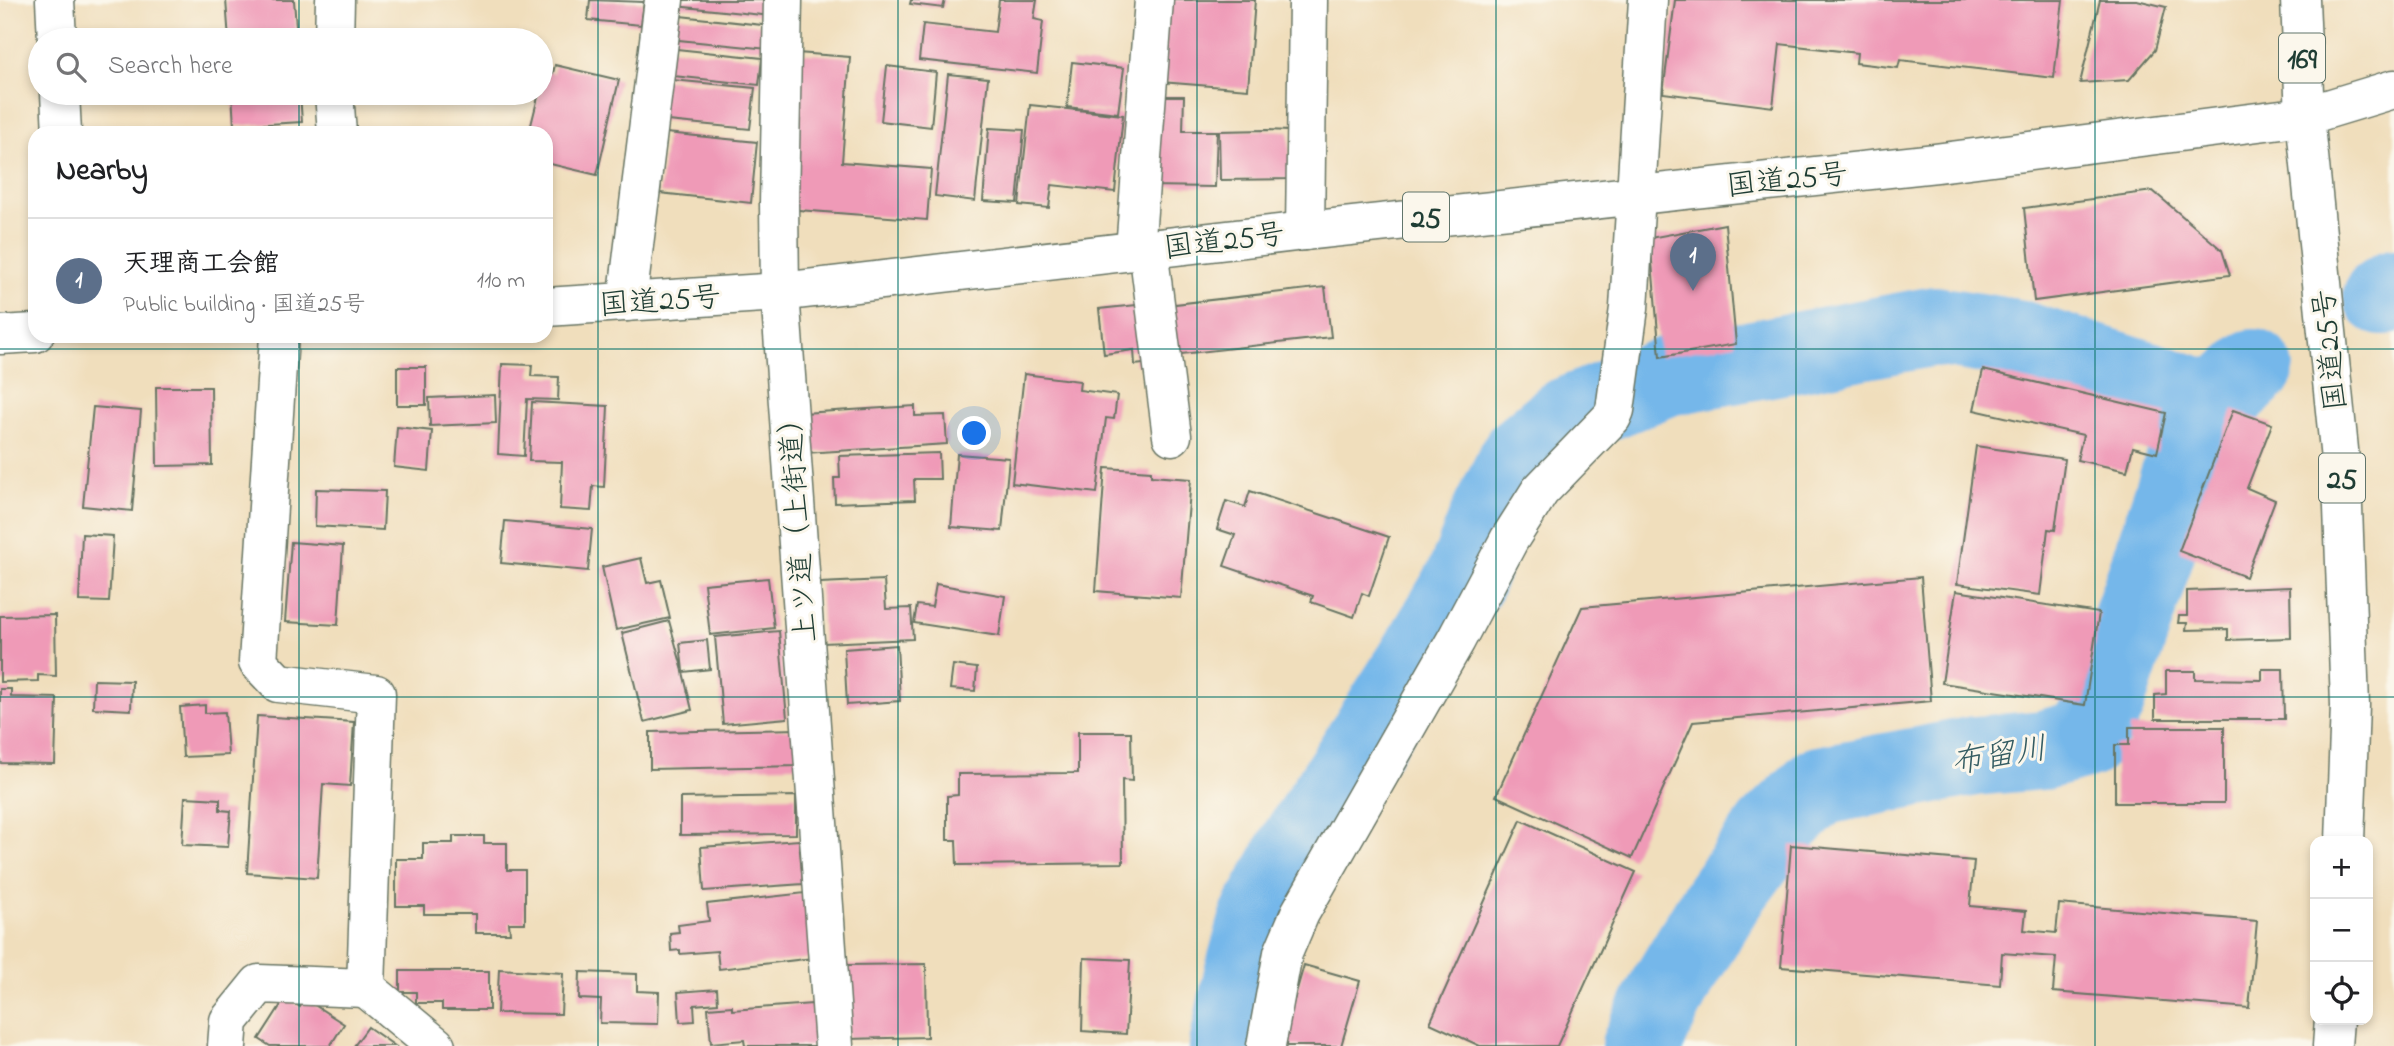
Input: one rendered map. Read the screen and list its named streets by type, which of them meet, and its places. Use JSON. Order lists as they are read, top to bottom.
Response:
{
  "streets": {
    "main road": [
      "169",
      "国道25号",
      "25",
      "上ツ道（上街道）"
    ]
  },
  "crossings": [
    ["169", "国道25号"],
    ["国道25号", "上ツ道（上街道）"]
  ],
  "water": ["布留川"],
  "page": {
    "search": "Search here",
    "heading": "Nearby",
    "list": [
      {
        "mark": "1",
        "name": "天理商工会館",
        "note": "Public building · 国道25号",
        "value": "110 m"
      }
    ],
    "pins": "1",
    "map_buttons": ["+", "−"]
  }
}
